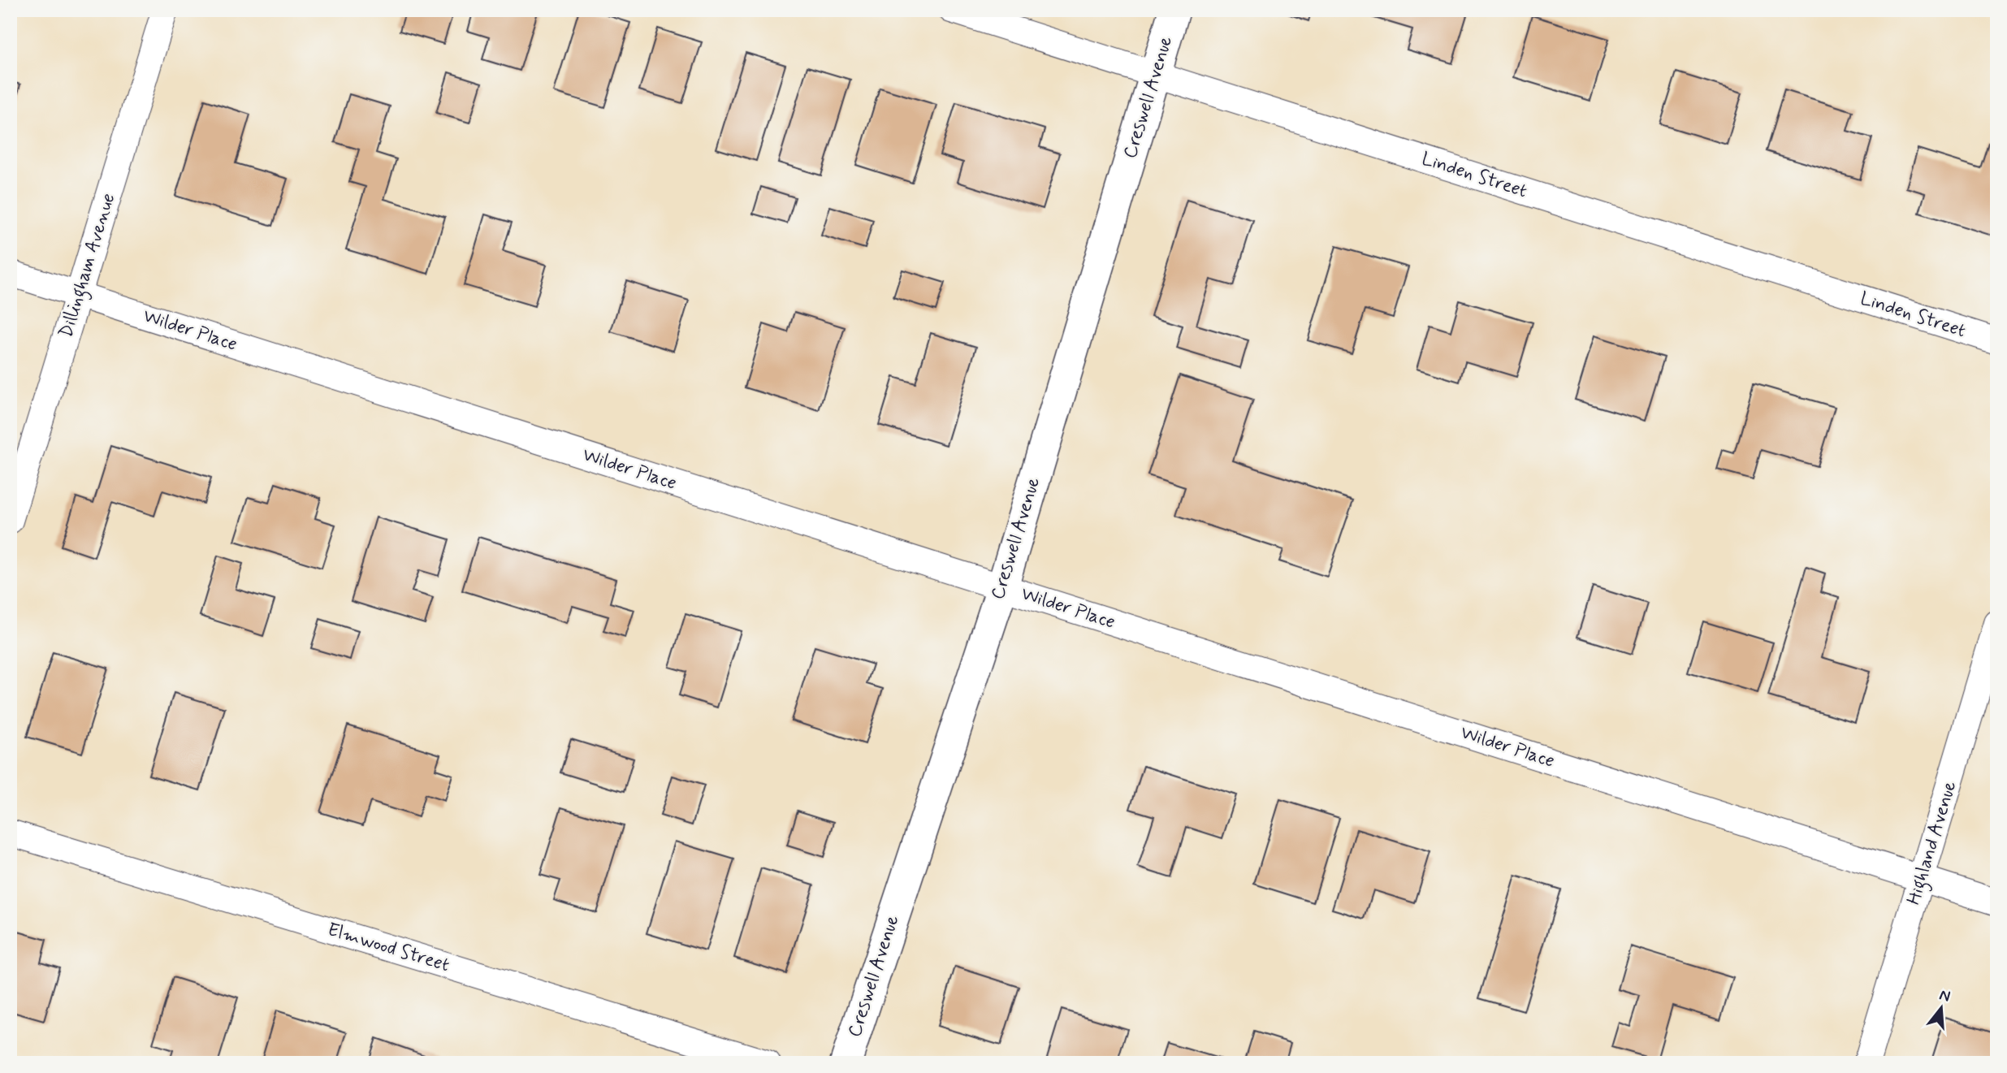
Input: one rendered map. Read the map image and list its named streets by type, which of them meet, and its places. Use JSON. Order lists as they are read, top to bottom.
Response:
{
  "streets": {
    "street": [
      "Creswell Avenue",
      "Linden Street",
      "Dillingham Avenue",
      "Wilder Place",
      "Highland Avenue",
      "Elmwood Street"
    ]
  },
  "crossings": [
    ["Creswell Avenue", "Linden Street"],
    ["Creswell Avenue", "Wilder Place"],
    ["Dillingham Avenue", "Wilder Place"],
    ["Wilder Place", "Highland Avenue"]
  ],
  "north": "top"
}
